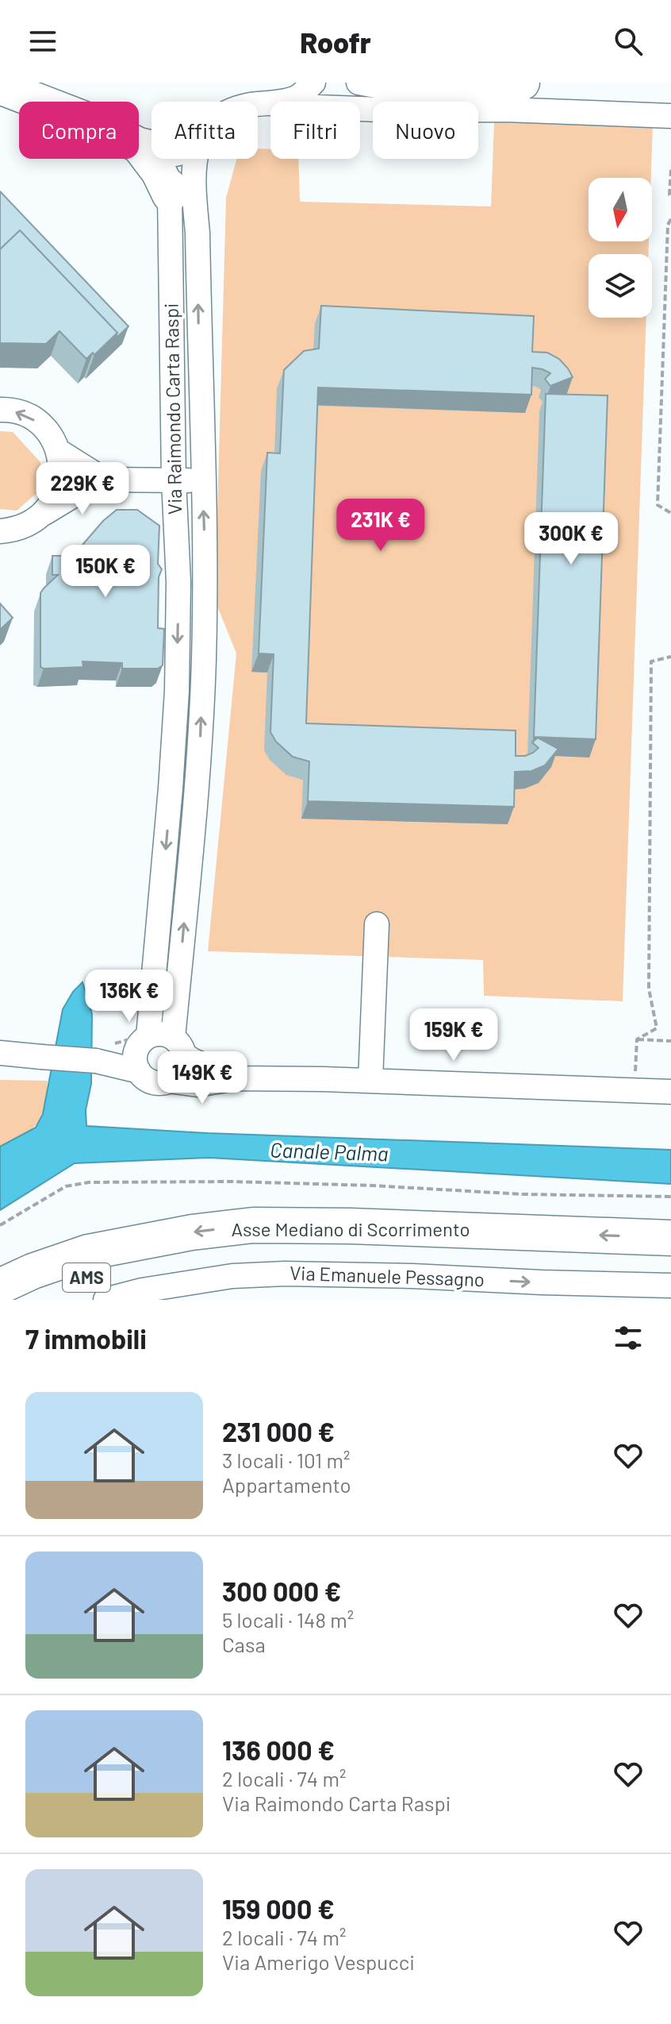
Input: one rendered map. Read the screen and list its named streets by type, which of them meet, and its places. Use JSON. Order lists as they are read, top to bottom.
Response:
{
  "streets": {
    "highway": ["Asse Mediano di Scorrimento", "AMS"],
    "street": ["Via Raimondo Carta Raspi", "Via Emanuele Pessagno"]
  },
  "water": ["Canale Palma"],
  "north": "bottom",
  "page": {
    "header": "Roofr",
    "chip": [
      "Compra",
      "Affitta",
      "Filtri",
      "Nuovo"
    ],
    "price": [
      "229K €",
      "231K €",
      "300K €",
      "150K €",
      "136K €",
      "159K €",
      "149K €"
    ],
    "heading": "7 immobili",
    "list": [
      {
        "name": "231 000 €",
        "note": "3 locali · 101 m² · Appartamento"
      },
      {
        "name": "300 000 €",
        "note": "5 locali · 148 m² · Casa"
      },
      {
        "name": "136 000 €",
        "note": "2 locali · 74 m² · Via Raimondo Carta Raspi"
      },
      {
        "name": "159 000 €",
        "note": "2 locali · 74 m² · Via Amerigo Vespucci"
      }
    ]
  }
}
